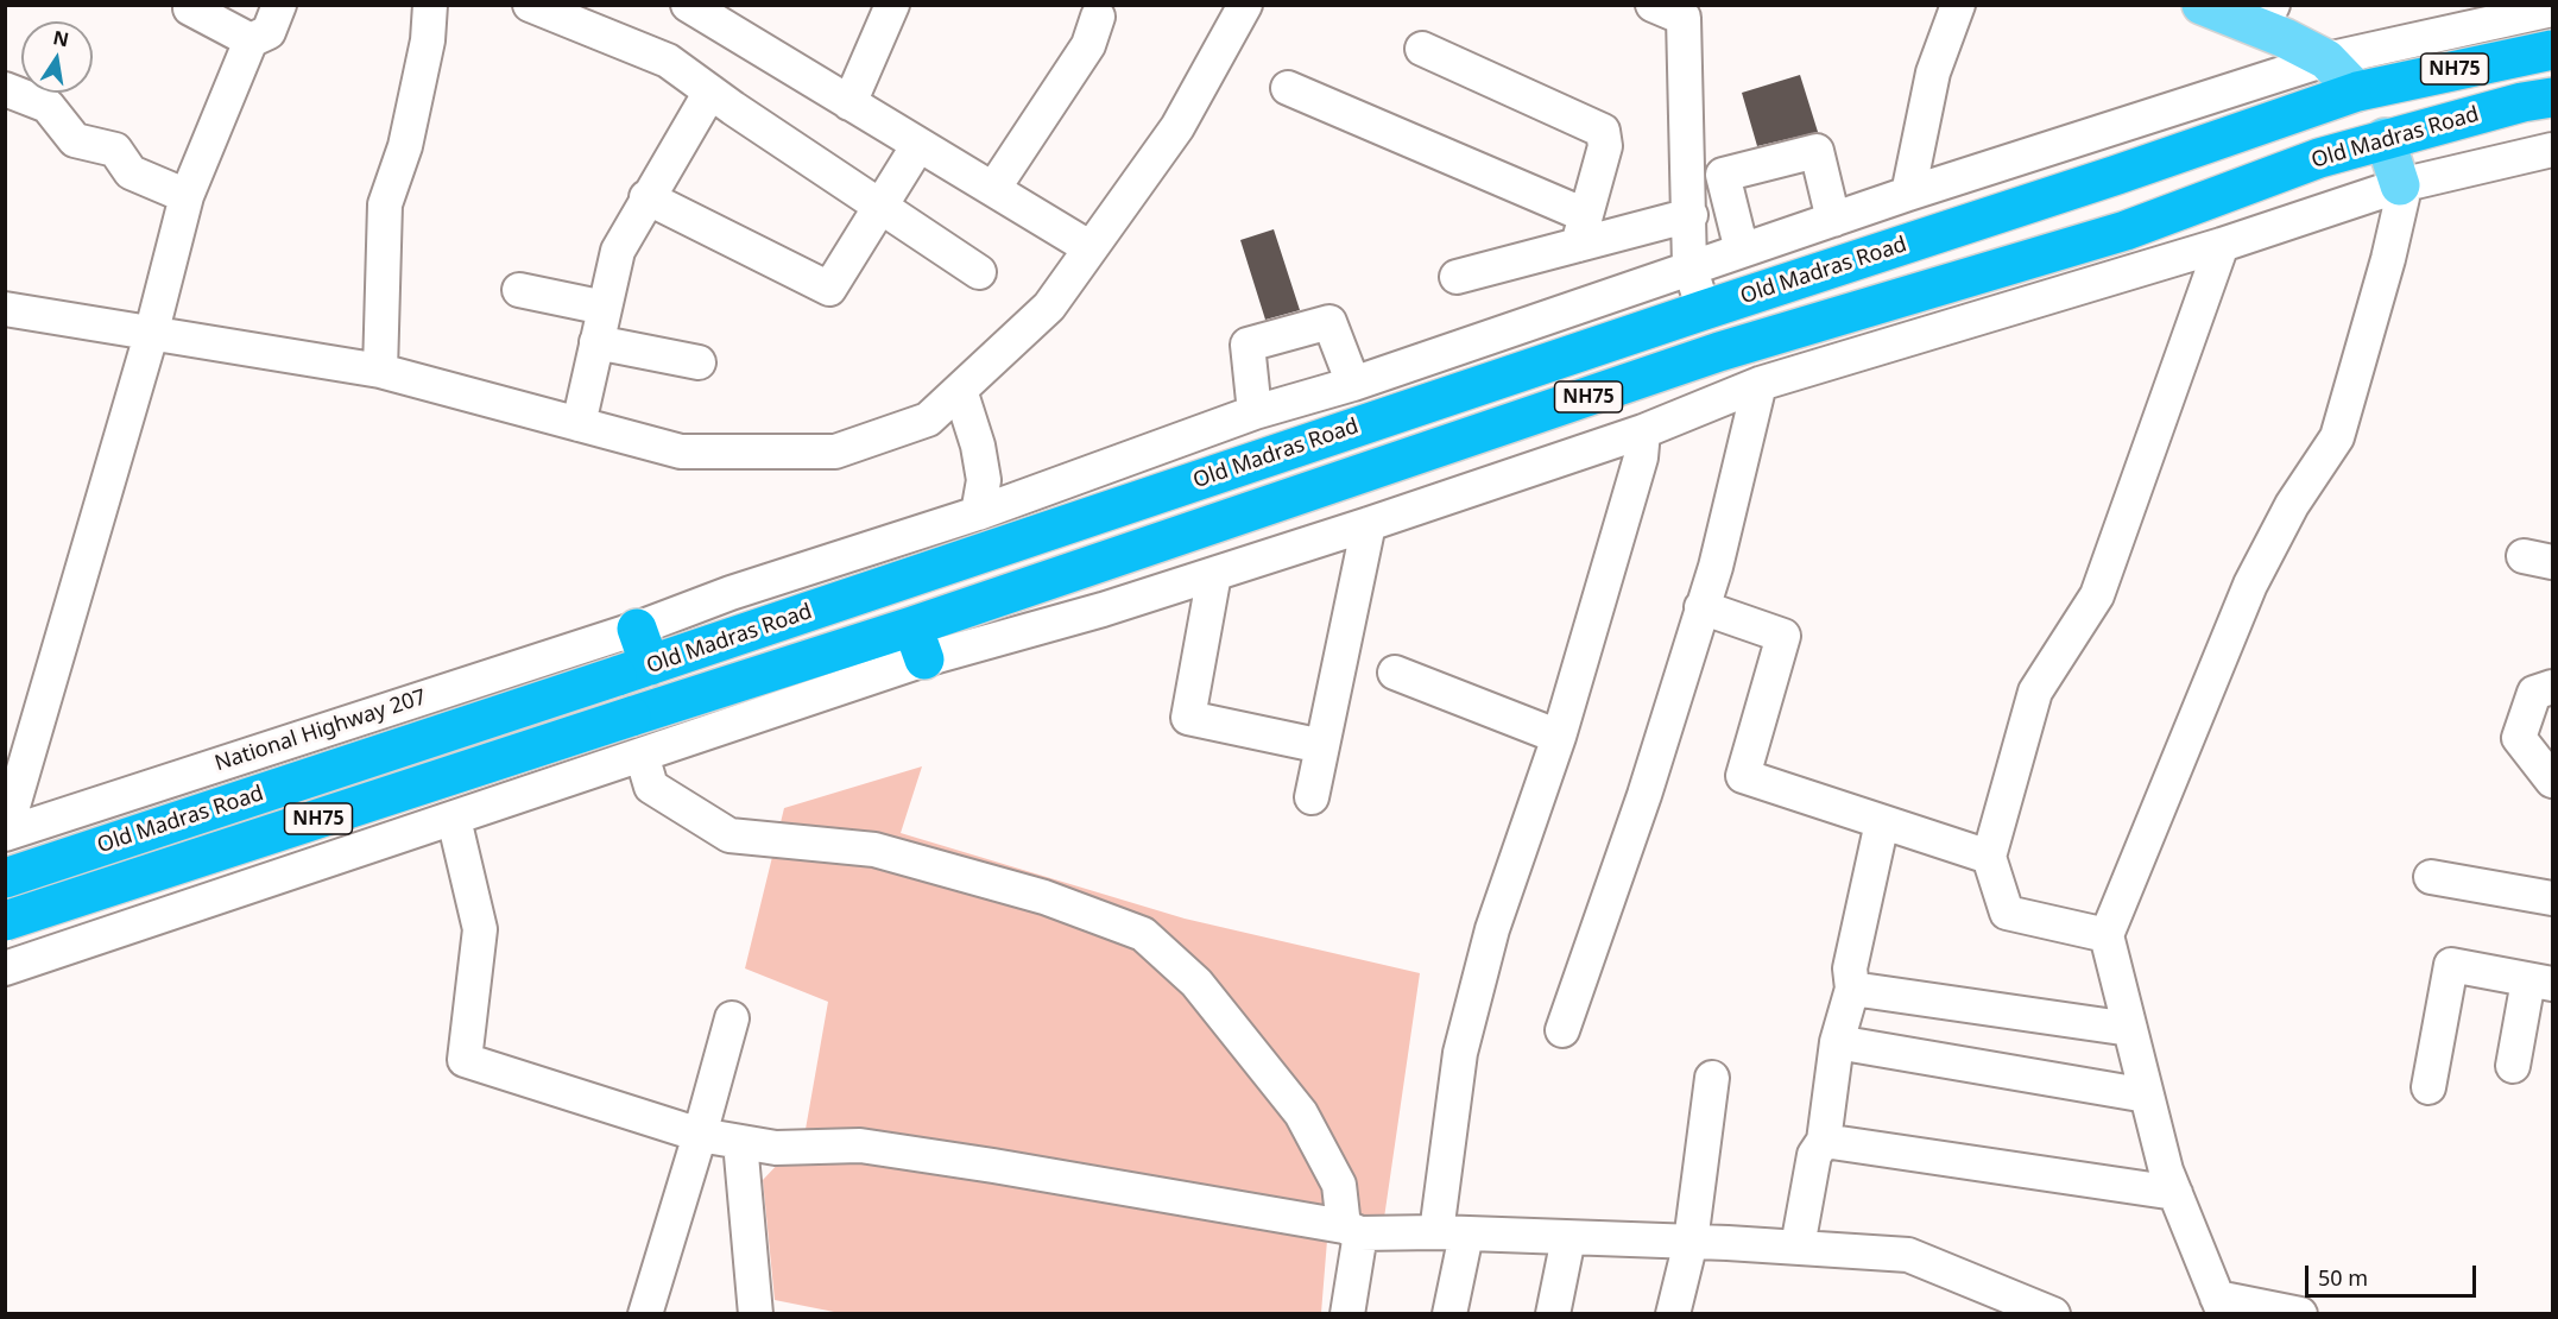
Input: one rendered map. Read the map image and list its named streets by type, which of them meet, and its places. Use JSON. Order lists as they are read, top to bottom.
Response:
{
  "streets": {
    "highway": ["NH75", "Old Madras Road"],
    "street": ["National Highway 207"]
  },
  "scale_bar": "50 m",
  "north": "top"
}
